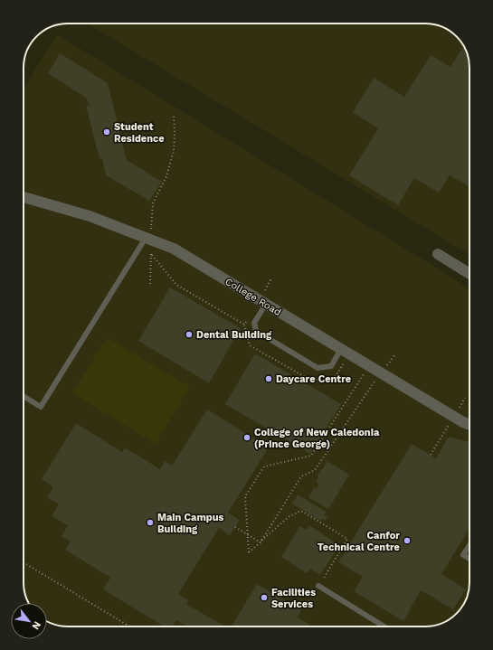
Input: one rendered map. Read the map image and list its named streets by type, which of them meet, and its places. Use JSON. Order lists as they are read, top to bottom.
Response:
{
  "streets": {
    "street": ["College Road"]
  },
  "places": [
    "Student Residence",
    "Dental Building",
    "Daycare Centre",
    "College of New Caledonia (Prince George)",
    "Main Campus Building",
    "Canfor Technical Centre",
    "Facilities Services"
  ],
  "north": "bottom right"
}
